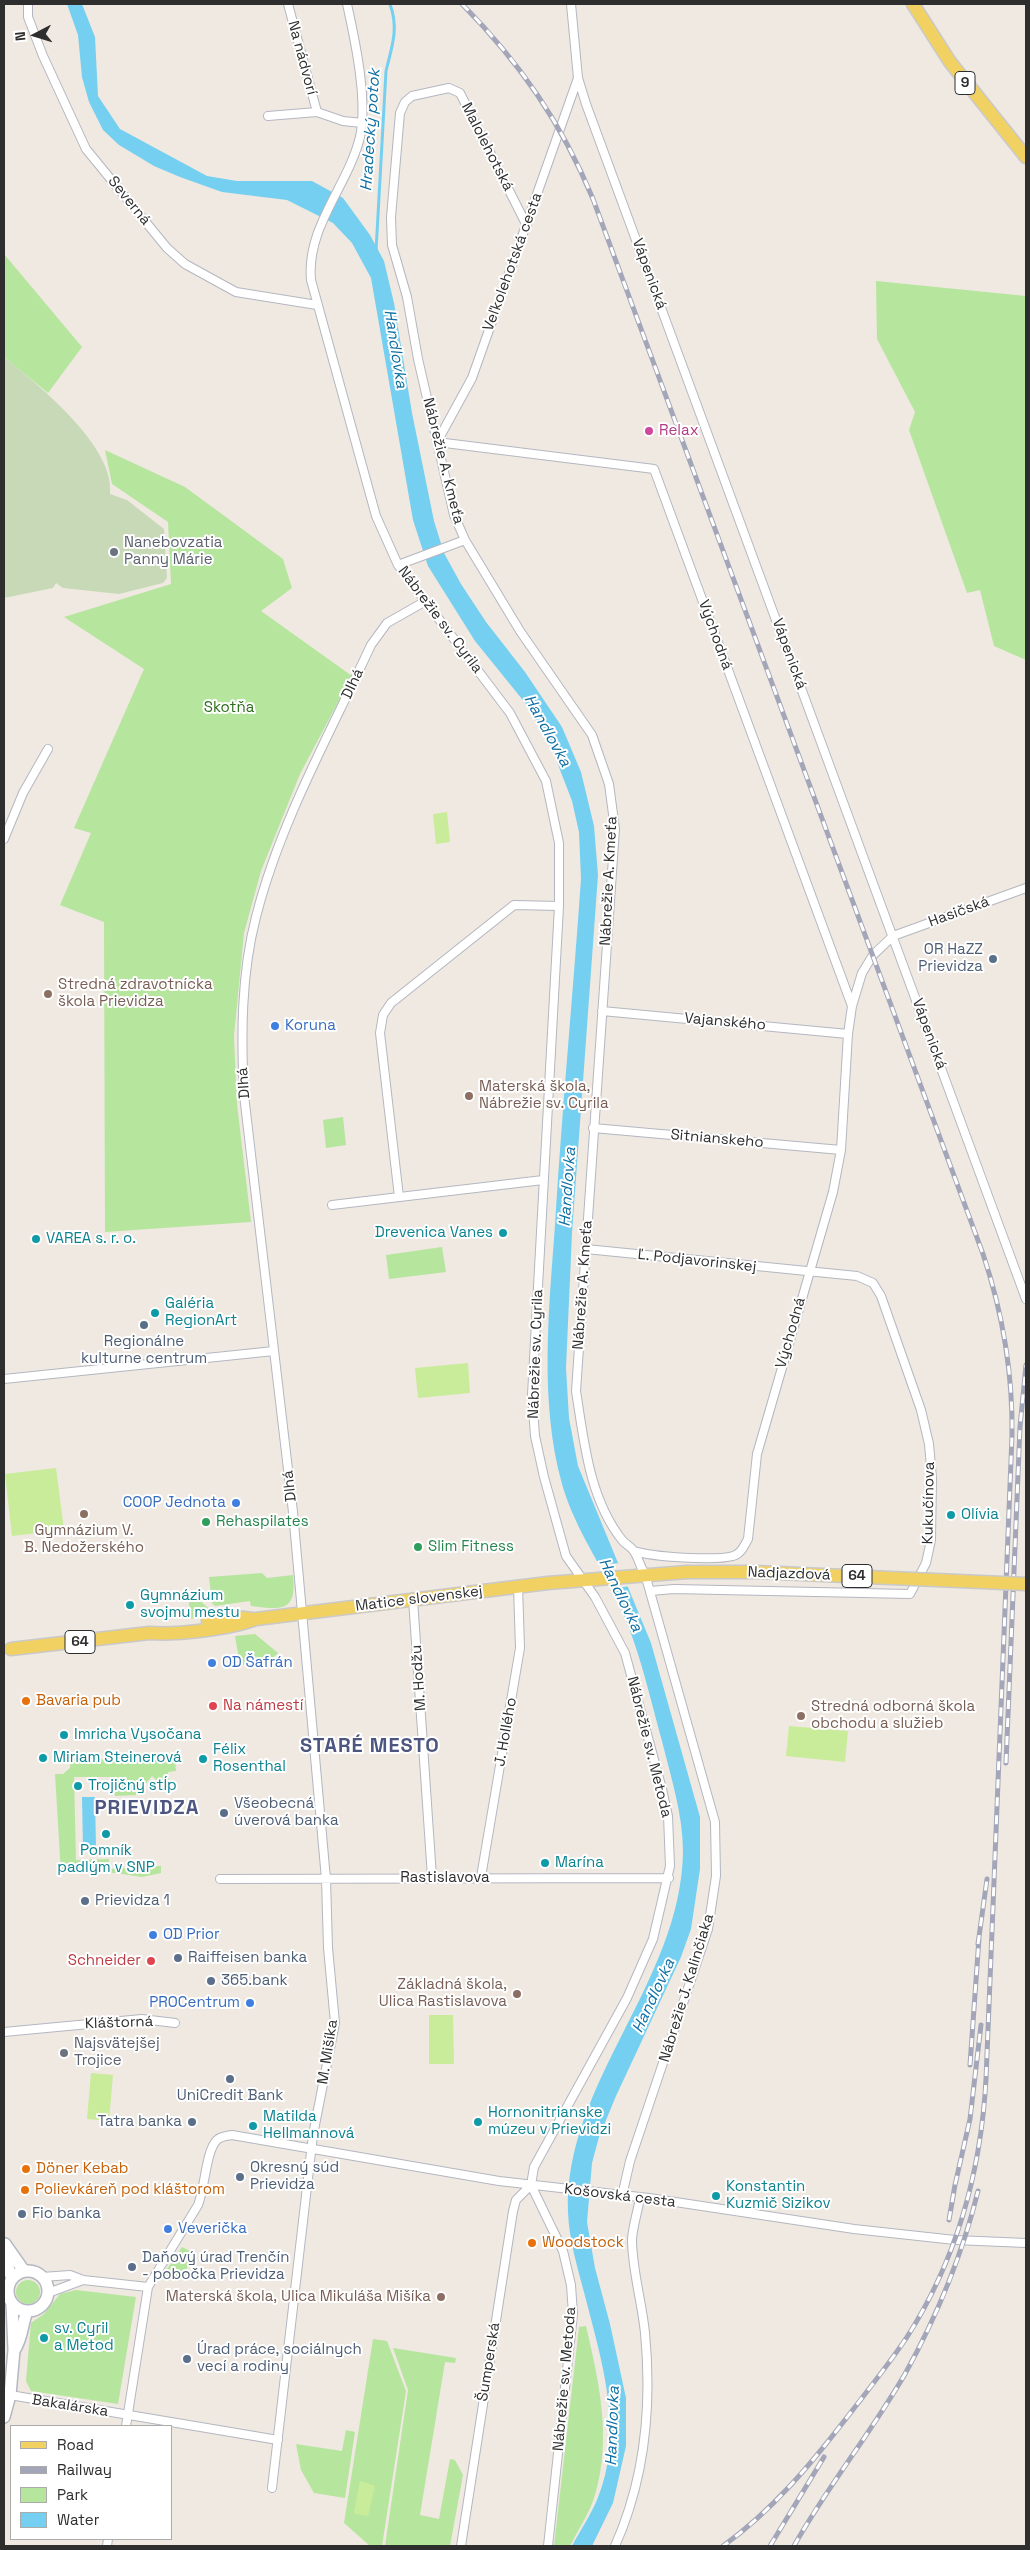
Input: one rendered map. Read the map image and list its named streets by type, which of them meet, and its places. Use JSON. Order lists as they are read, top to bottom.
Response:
{
  "streets": {
    "main road": [
      "9",
      "Nadjazdová",
      "64",
      "Matice slovenskej"
    ],
    "street": [
      "Na nádvorí",
      "Malolehotská",
      "Severná",
      "Veľkolehotská cesta",
      "Vápenická",
      "Nábrežie A. Kmeťa",
      "Nábrežie sv. Cyrila",
      "Východná",
      "Dlhá",
      "Hasičská",
      "Vajanského",
      "Sitnianskeho",
      "Ľ. Podjavorinskej",
      "Kukučínova",
      "M. Hodžu",
      "J. Hollého",
      "Nábrežie sv. Metoda",
      "Rastislavova",
      "Nábrežie J. Kalinčiaka",
      "Kláštorná",
      "M. Mišíka",
      "Košovská cesta",
      "Šumperská",
      "Bakalárska"
    ]
  },
  "crossings": [
    ["Na nádvorí", "Nábrežie sv. Cyrila"],
    ["Malolehotská", "Veľkolehotská cesta"],
    ["Malolehotská", "Nábrežie A. Kmeťa"],
    ["Severná", "Nábrežie sv. Cyrila"],
    ["Veľkolehotská cesta", "Vápenická"],
    ["Veľkolehotská cesta", "Nábrežie A. Kmeťa"],
    ["Veľkolehotská cesta", "Východná"],
    ["Vápenická", "Východná"],
    ["Vápenická", "Hasičská"],
    ["Nábrežie A. Kmeťa", "Východná"],
    ["Nábrežie A. Kmeťa", "Vajanského"],
    ["Nábrežie A. Kmeťa", "Sitnianskeho"],
    ["Nábrežie A. Kmeťa", "Ľ. Podjavorinskej"],
    ["Nábrežie A. Kmeťa", "Nadjazdová"],
    ["Nábrežie A. Kmeťa", "Nábrežie J. Kalinčiaka"],
    ["Nábrežie sv. Cyrila", "Dlhá"],
    ["Nábrežie sv. Cyrila", "Nadjazdová"],
    ["Nábrežie sv. Cyrila", "Matice slovenskej"],
    ["Nábrežie sv. Cyrila", "Nábrežie sv. Metoda"],
    ["Východná", "Hasičská"],
    ["Východná", "Vajanského"],
    ["Východná", "Sitnianskeho"],
    ["Východná", "Ľ. Podjavorinskej"],
    ["Východná", "Kukučínova"],
    ["Dlhá", "Matice slovenskej"],
    ["Dlhá", "M. Mišíka"],
    ["Ľ. Podjavorinskej", "Kukučínova"],
    ["Kukučínova", "Nábrežie J. Kalinčiaka"],
    ["Nadjazdová", "Matice slovenskej"],
    ["Nadjazdová", "Nábrežie sv. Metoda"],
    ["Nadjazdová", "Nábrežie J. Kalinčiaka"],
    ["Matice slovenskej", "M. Hodžu"],
    ["Matice slovenskej", "J. Hollého"],
    ["Matice slovenskej", "Nábrežie sv. Metoda"],
    ["Matice slovenskej", "M. Mišíka"],
    ["M. Hodžu", "Rastislavova"],
    ["J. Hollého", "Rastislavova"],
    ["Nábrežie sv. Metoda", "Rastislavova"],
    ["Nábrežie sv. Metoda", "Košovská cesta"],
    ["Nábrežie sv. Metoda", "Šumperská"],
    ["Rastislavova", "M. Mišíka"],
    ["Nábrežie J. Kalinčiaka", "Košovská cesta"],
    ["M. Mišíka", "Košovská cesta"],
    ["M. Mišíka", "Bakalárska"],
    ["Košovská cesta", "Šumperská"]
  ],
  "districts": ["STARÉ MESTO", "PRIEVIDZA"],
  "water": ["Hradecký potok", "Handlovka"],
  "parks": ["Skotňa"],
  "places": [
    "Relax",
    "Nanebovzatia Panny Márie",
    "OR HaZZ Prievidza",
    "Stredná zdravotnícka škola Prievidza",
    "Koruna",
    "Materská škola, Nábrežie sv. Cyrila",
    "Drevenica Vanes",
    "VAREA s. r. o.",
    "Galéria RegionArt",
    "Regionálne kulturne centrum",
    "COOP Jednota",
    "Gymnázium V. B. Nedožerského",
    "Olívia",
    "Rehaspilates",
    "Slim Fitness",
    "Gymnázium svojmu mestu",
    "OD Šafrán",
    "Bavaria pub",
    "Na námestí",
    "Stredná odborná škola obchodu a služieb",
    "Imricha Vysočana",
    "Miriam Steinerová",
    "Félix Rosenthal",
    "Trojičný stĺp",
    "Všeobecná úverová banka",
    "Pomník padlým v SNP",
    "Marína",
    "Prievidza 1",
    "OD Prior",
    "Raiffeisen banka",
    "Schneider",
    "365.bank",
    "Základná škola, Ulica Rastislavova",
    "PROCentrum",
    "Najsvätejšej Trojice",
    "UniCredit Bank",
    "Tatra banka",
    "Hornonitrianske múzeu v Prievidzi",
    "Matilda Hellmannová",
    "Döner Kebab",
    "Okresný súd Prievidza",
    "Polievkáreň pod kláštorom",
    "Konstantin Kuzmič Sizikov",
    "Fio banka",
    "Veverička",
    "Woodstock",
    "Daňový úrad Trenčín - pobočka Prievidza",
    "Materská škola, Ulica Mikuláša Mišíka",
    "sv. Cyril a Metod",
    "Úrad práce, sociálnych vecí a rodiny"
  ],
  "legend": [
    "Road",
    "Railway",
    "Park",
    "Water"
  ],
  "north": "left"
}
